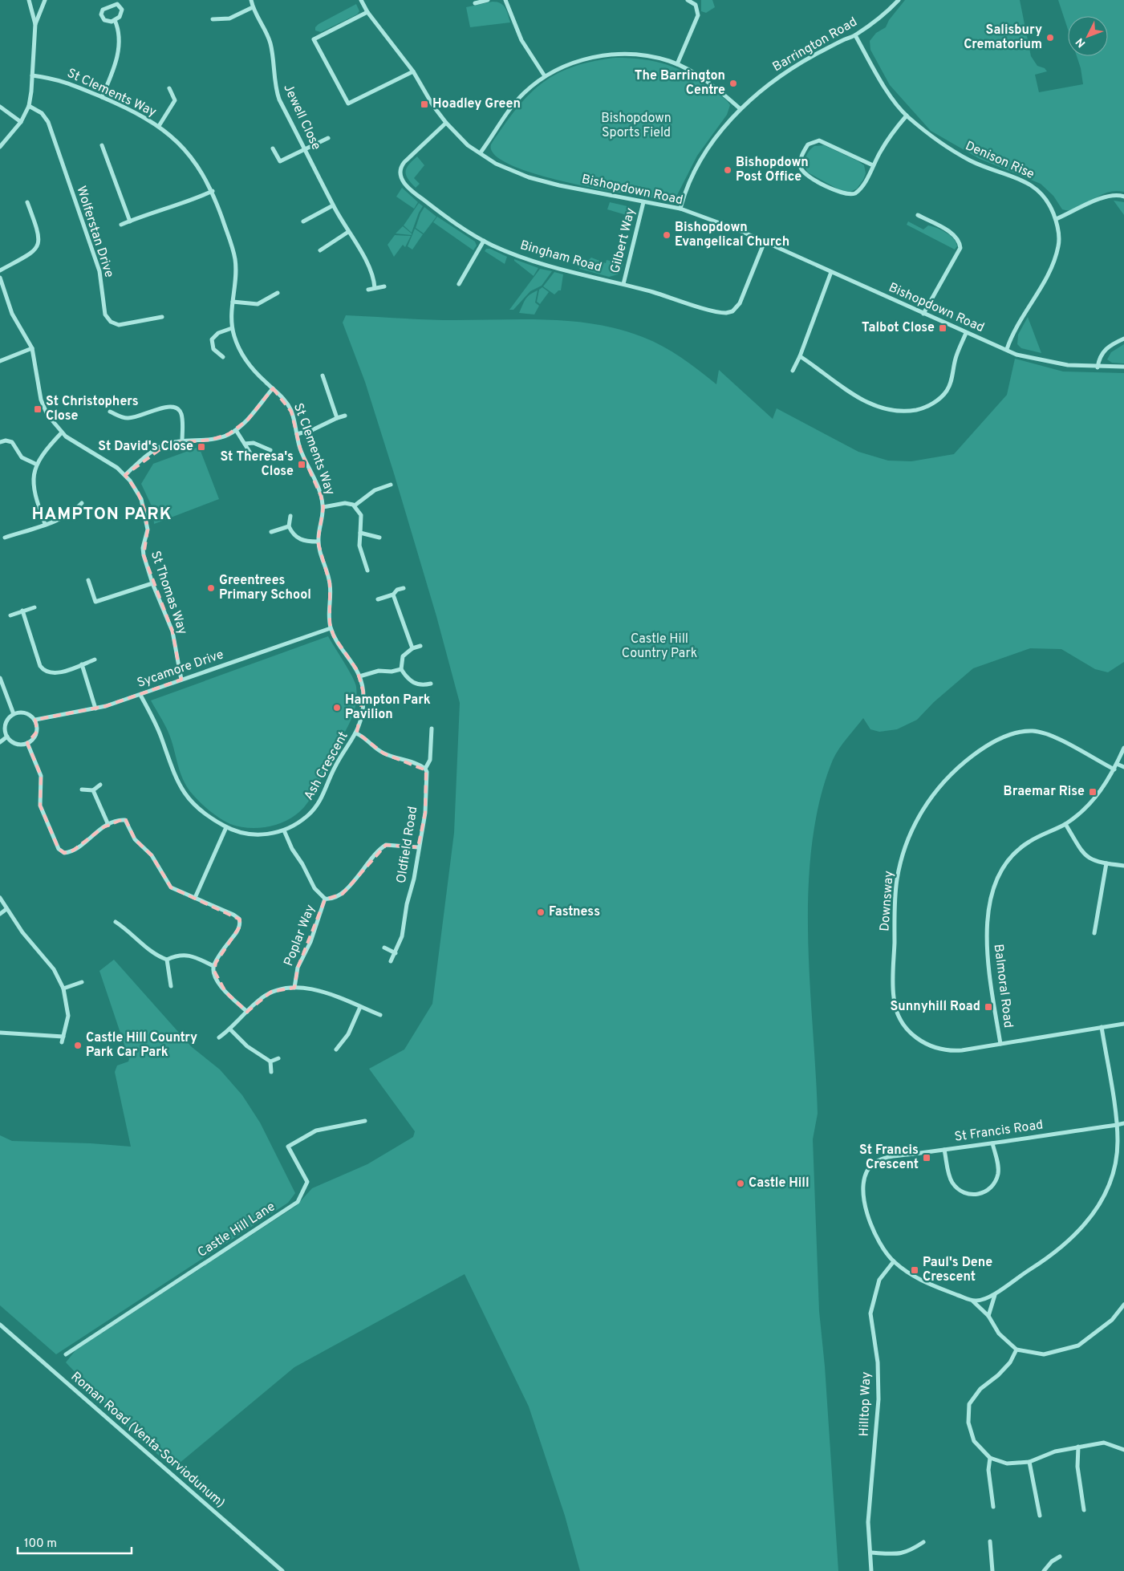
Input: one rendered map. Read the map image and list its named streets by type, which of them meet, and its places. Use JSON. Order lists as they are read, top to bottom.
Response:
{
  "streets": {
    "street": [
      "Barrington Road",
      "St Clements Way",
      "Jewell Close",
      "Denison Rise",
      "Bishopdown Road",
      "Wolferstan Drive",
      "Gilbert Way",
      "Bingham Road",
      "St Thomas Way",
      "Sycamore Drive",
      "Ash Crescent",
      "Oldfield Road",
      "Downsway",
      "Poplar Way",
      "Balmoral Road",
      "St Francis Road",
      "Castle Hill Lane",
      "Hilltop Way",
      "Roman Road (Venta-Sorviodunum)"
    ]
  },
  "crossings": [
    ["Barrington Road", "Denison Rise"],
    ["Barrington Road", "Bishopdown Road"],
    ["St Clements Way", "Sycamore Drive"],
    ["St Clements Way", "Ash Crescent"],
    ["Denison Rise", "Bishopdown Road"],
    ["Bishopdown Road", "Gilbert Way"],
    ["Bishopdown Road", "Bingham Road"],
    ["Gilbert Way", "Bingham Road"],
    ["St Thomas Way", "Sycamore Drive"],
    ["Sycamore Drive", "Ash Crescent"],
    ["Ash Crescent", "Poplar Way"],
    ["Downsway", "Balmoral Road"],
    ["St Francis Road", "Hilltop Way"]
  ],
  "districts": ["HAMPTON PARK"],
  "parks": ["Bishopdown Sports Field", "Castle Hill Country Park"],
  "places": {
    "other": [
      "Salisbury Crematorium",
      "The Barrington Centre",
      "Bishopdown Post Office",
      "Bishopdown Evangelical Church",
      "Greentrees Primary School",
      "Hampton Park Pavilion",
      "Fastness",
      "Castle Hill Country Park Car Park",
      "Castle Hill"
    ],
    "transit": [
      "Hoadley Green",
      "Talbot Close",
      "St Christophers Close",
      "St David's Close",
      "St Theresa's Close",
      "Braemar Rise",
      "Sunnyhill Road",
      "St Francis Crescent",
      "Paul's Dene Crescent"
    ]
  },
  "scale_bar": "100 m",
  "north": "bottom left"
}
